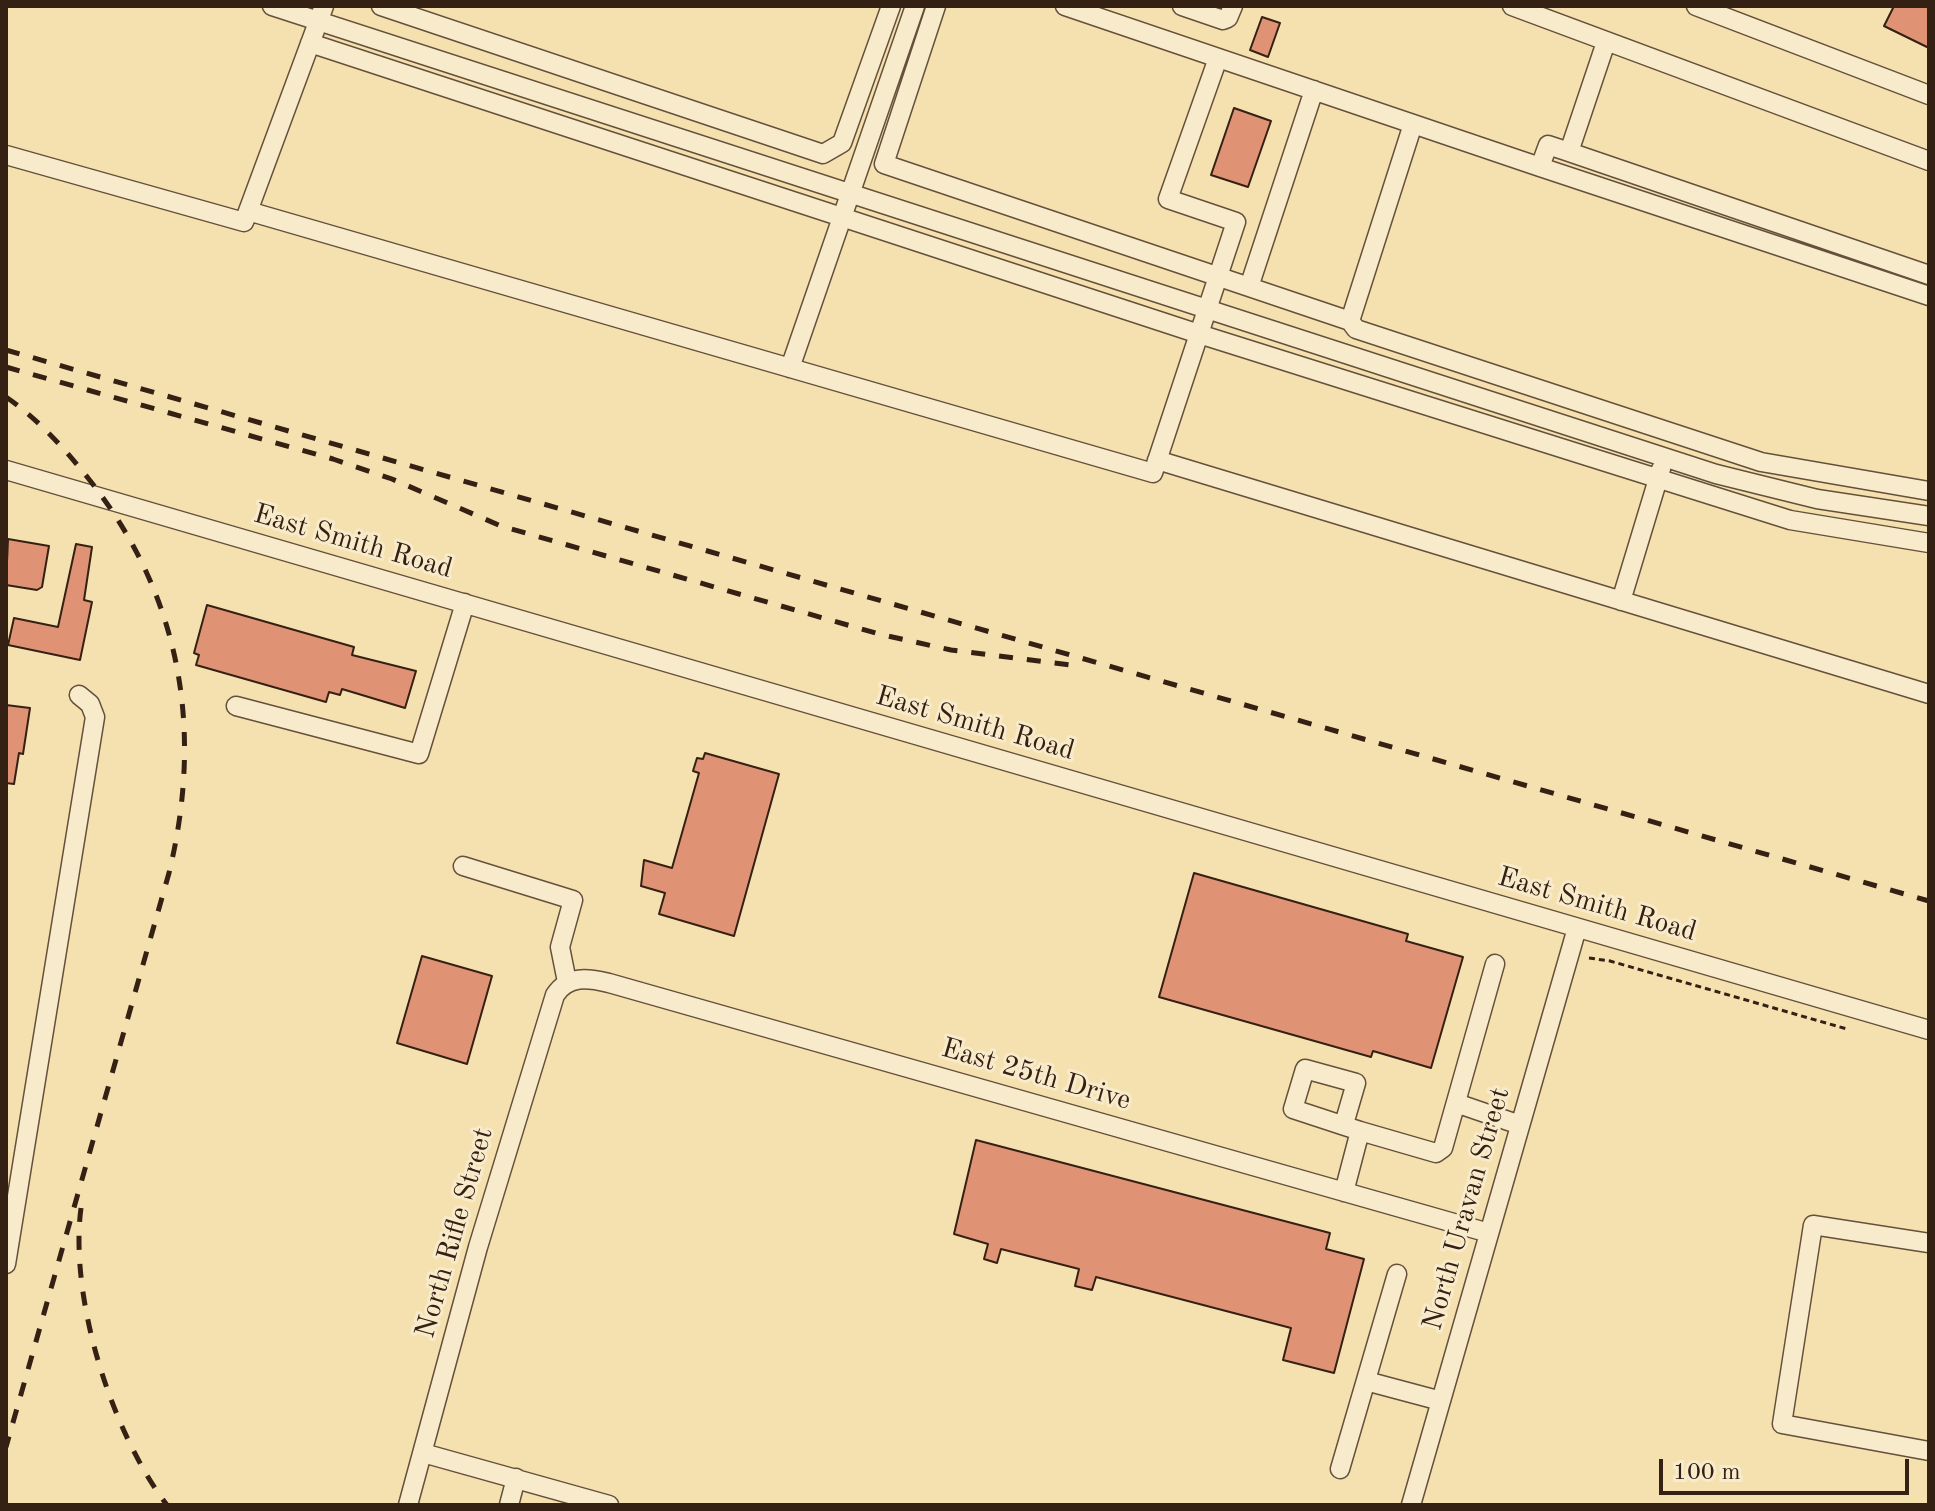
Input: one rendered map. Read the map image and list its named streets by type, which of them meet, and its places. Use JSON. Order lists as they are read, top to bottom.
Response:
{
  "streets": {
    "street": [
      "East Smith Road",
      "East 25th Drive",
      "North Uravan Street",
      "North Rifle Street"
    ]
  },
  "crossings": [
    ["East Smith Road", "North Uravan Street"],
    ["East 25th Drive", "North Uravan Street"],
    ["East 25th Drive", "North Rifle Street"]
  ],
  "scale_bar": "100 m"
}
